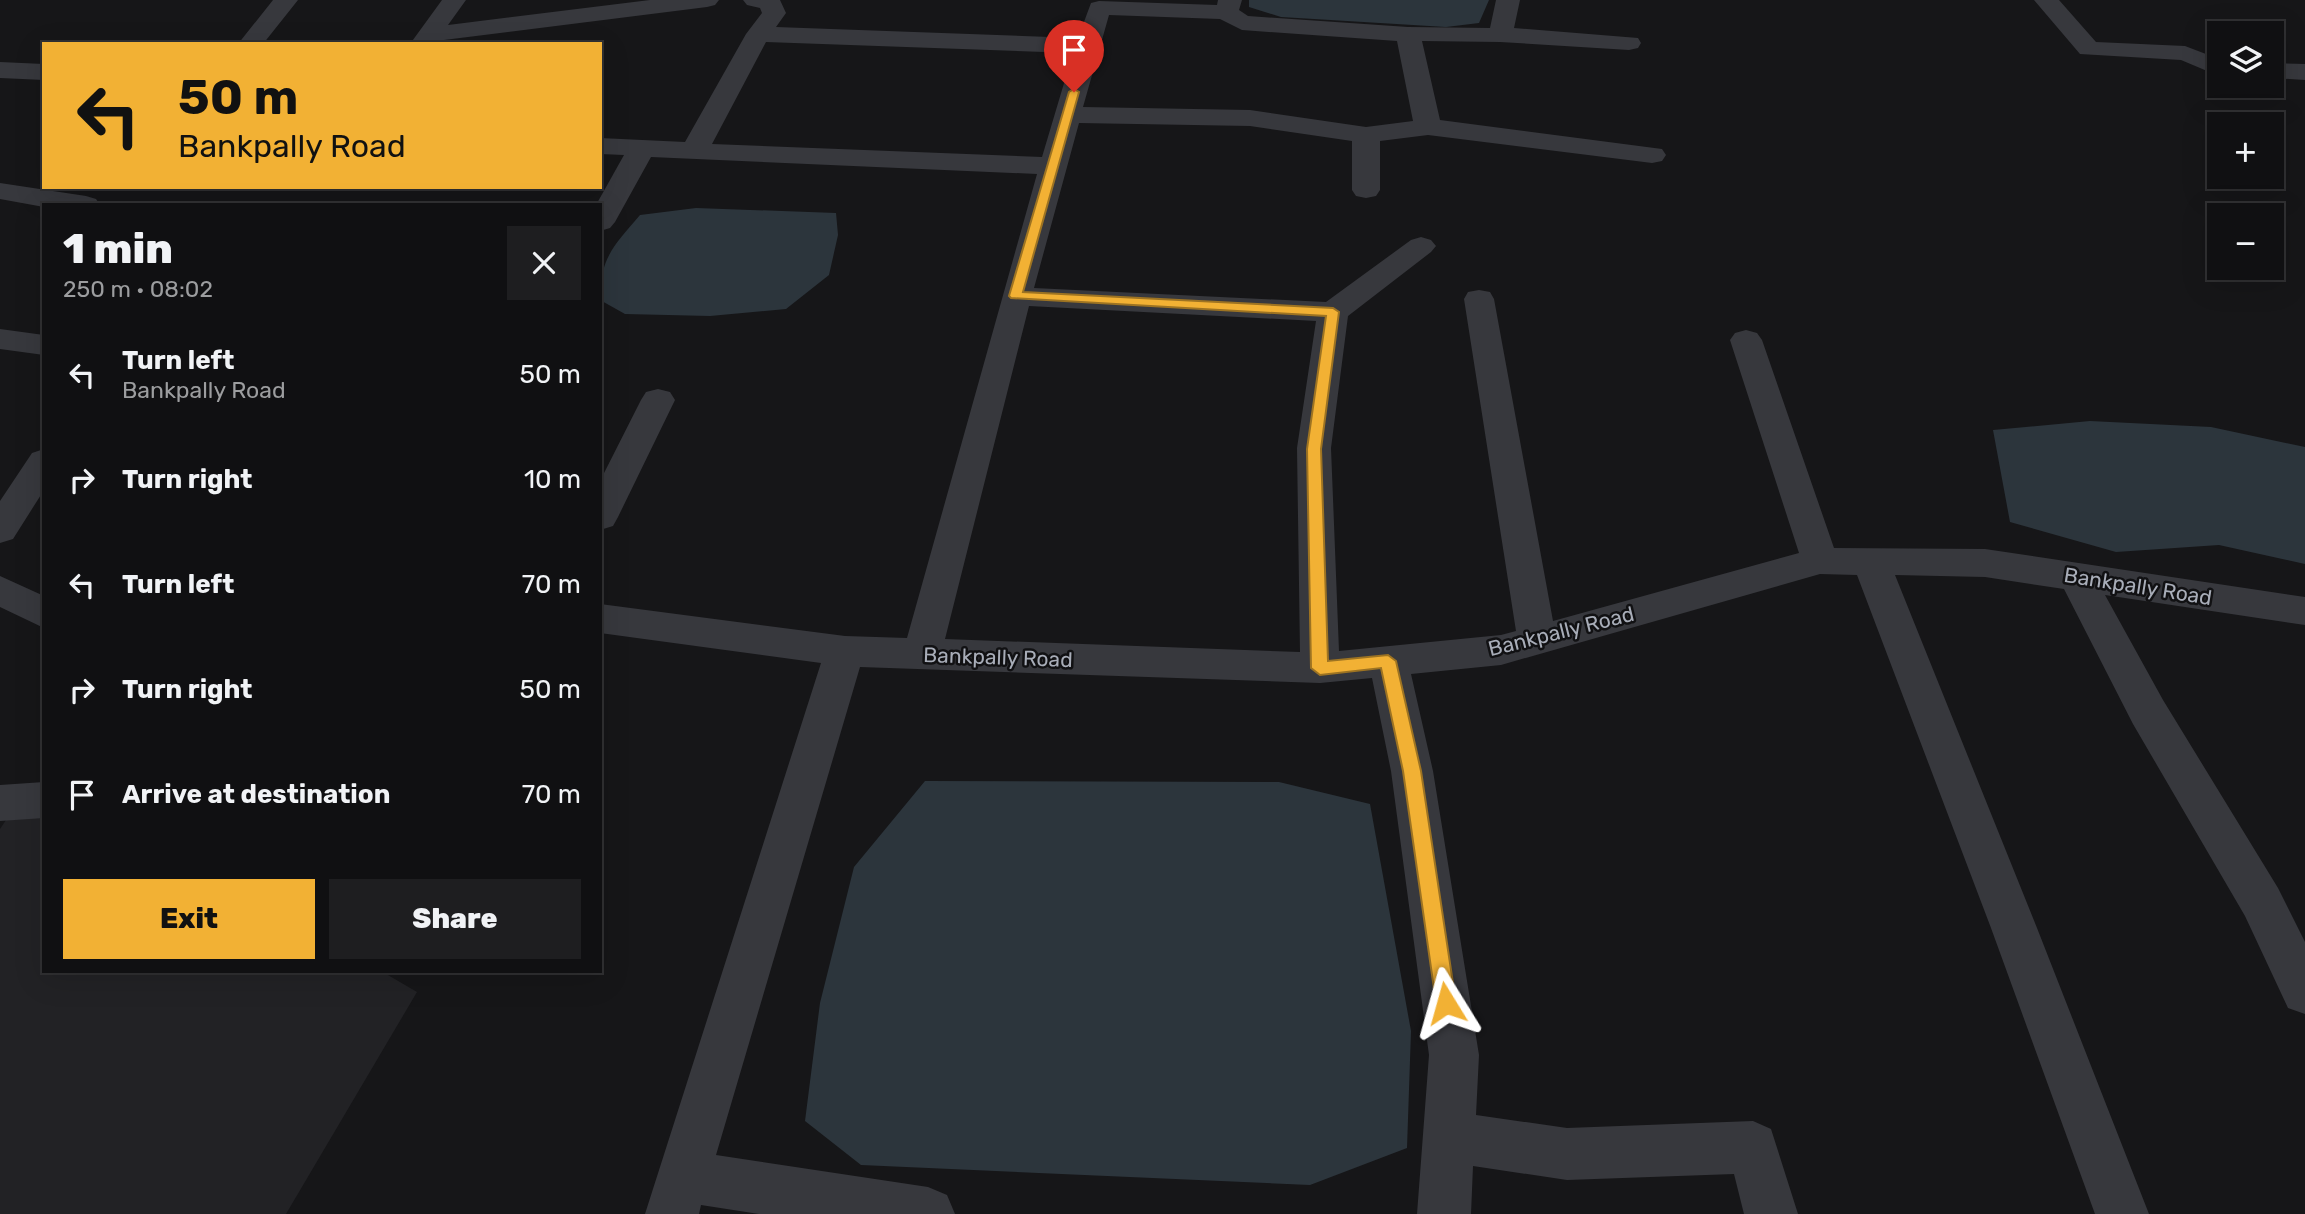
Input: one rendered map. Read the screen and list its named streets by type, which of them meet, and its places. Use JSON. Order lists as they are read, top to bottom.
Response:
{
  "streets": {
    "street": ["Bankpally Road"]
  },
  "page": {
    "map_buttons": ["+", "−"],
    "turn": ["50 m", "Bankpally Road"],
    "heading": ["1 min", "250 m · 08:02"],
    "list": [
      {
        "name": "Turn left",
        "note": "Bankpally Road",
        "value": "50 m"
      },
      {
        "name": "Turn right",
        "value": "10 m"
      },
      {
        "name": "Turn left",
        "value": "70 m"
      },
      {
        "name": "Turn right",
        "value": "50 m"
      },
      {
        "name": "Arrive at destination",
        "value": "70 m"
      }
    ],
    "buttons": ["Exit", "Share"]
  }
}
